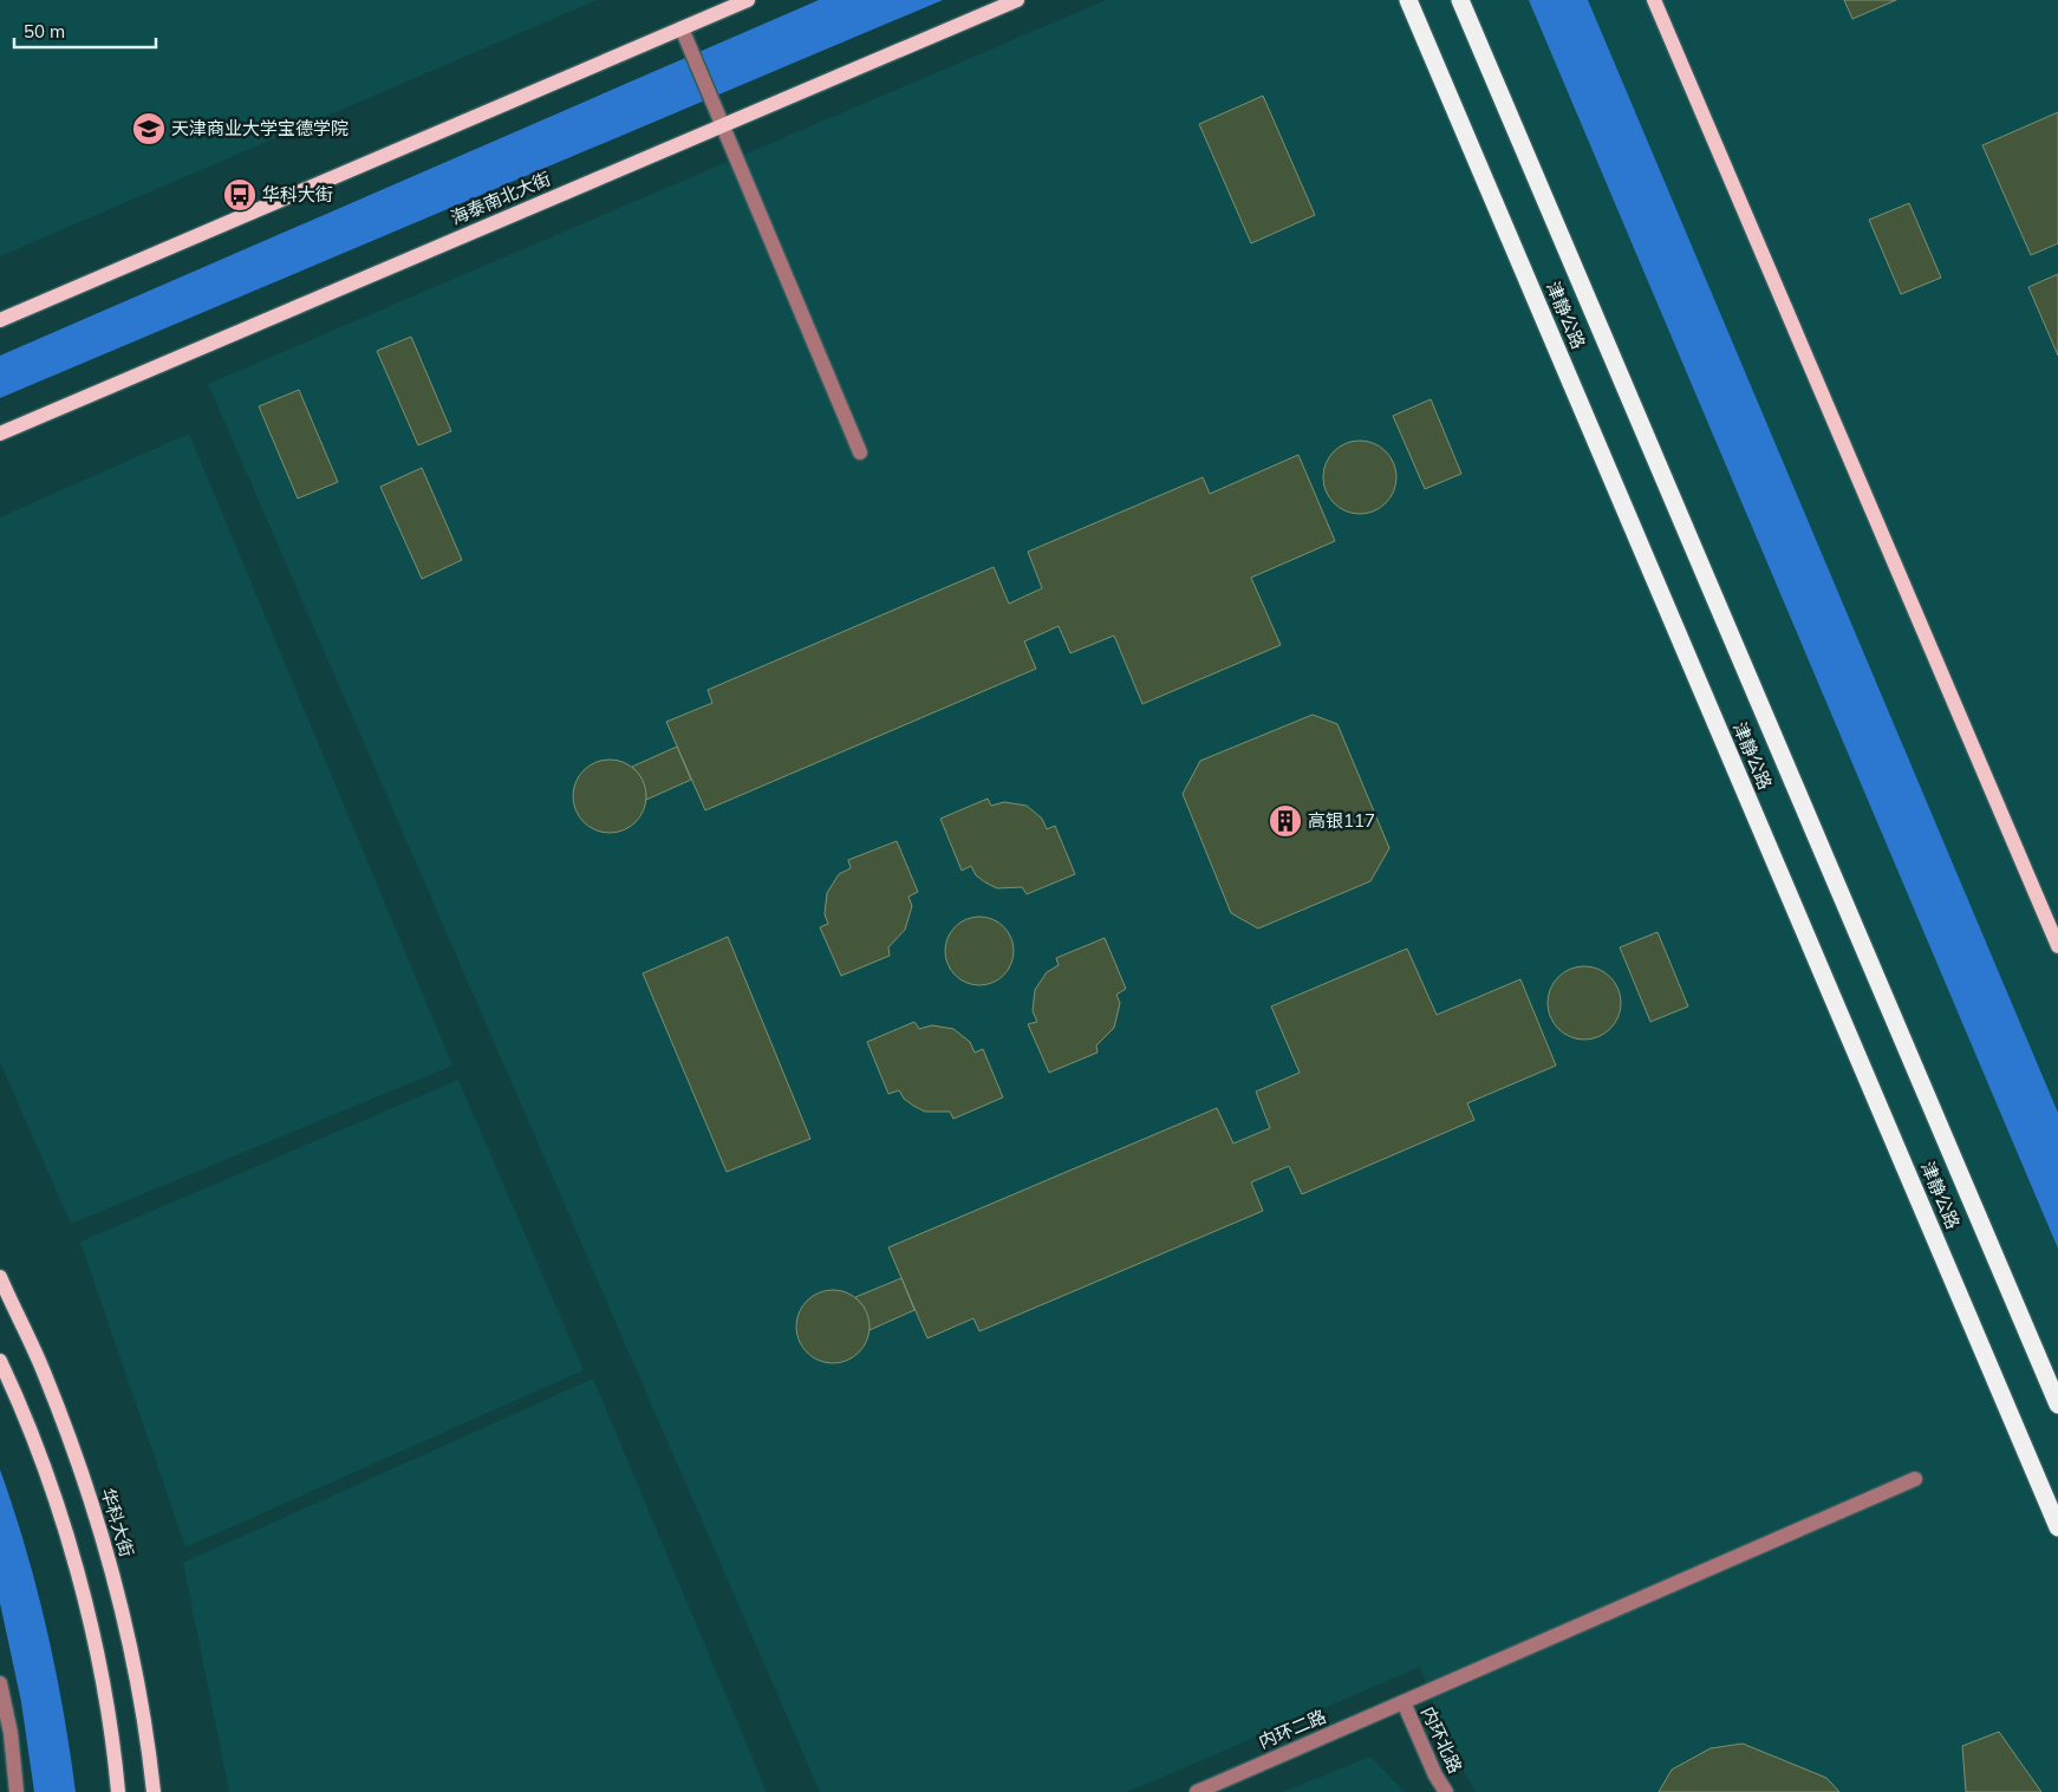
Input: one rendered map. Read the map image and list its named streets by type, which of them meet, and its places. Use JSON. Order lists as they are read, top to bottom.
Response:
{
  "streets": {
    "highway": ["津静公路"],
    "main road": ["海泰南北大街", "华科大街"],
    "street": ["内环二路", "内环北路"]
  },
  "crossings": [
    ["内环二路", "内环北路"]
  ],
  "places": {
    "school or university": ["天津商业大学宝德学院"],
    "bus stop": ["华科大街"],
    "building": ["高银117"]
  },
  "scale_bar": "50 m"
}
